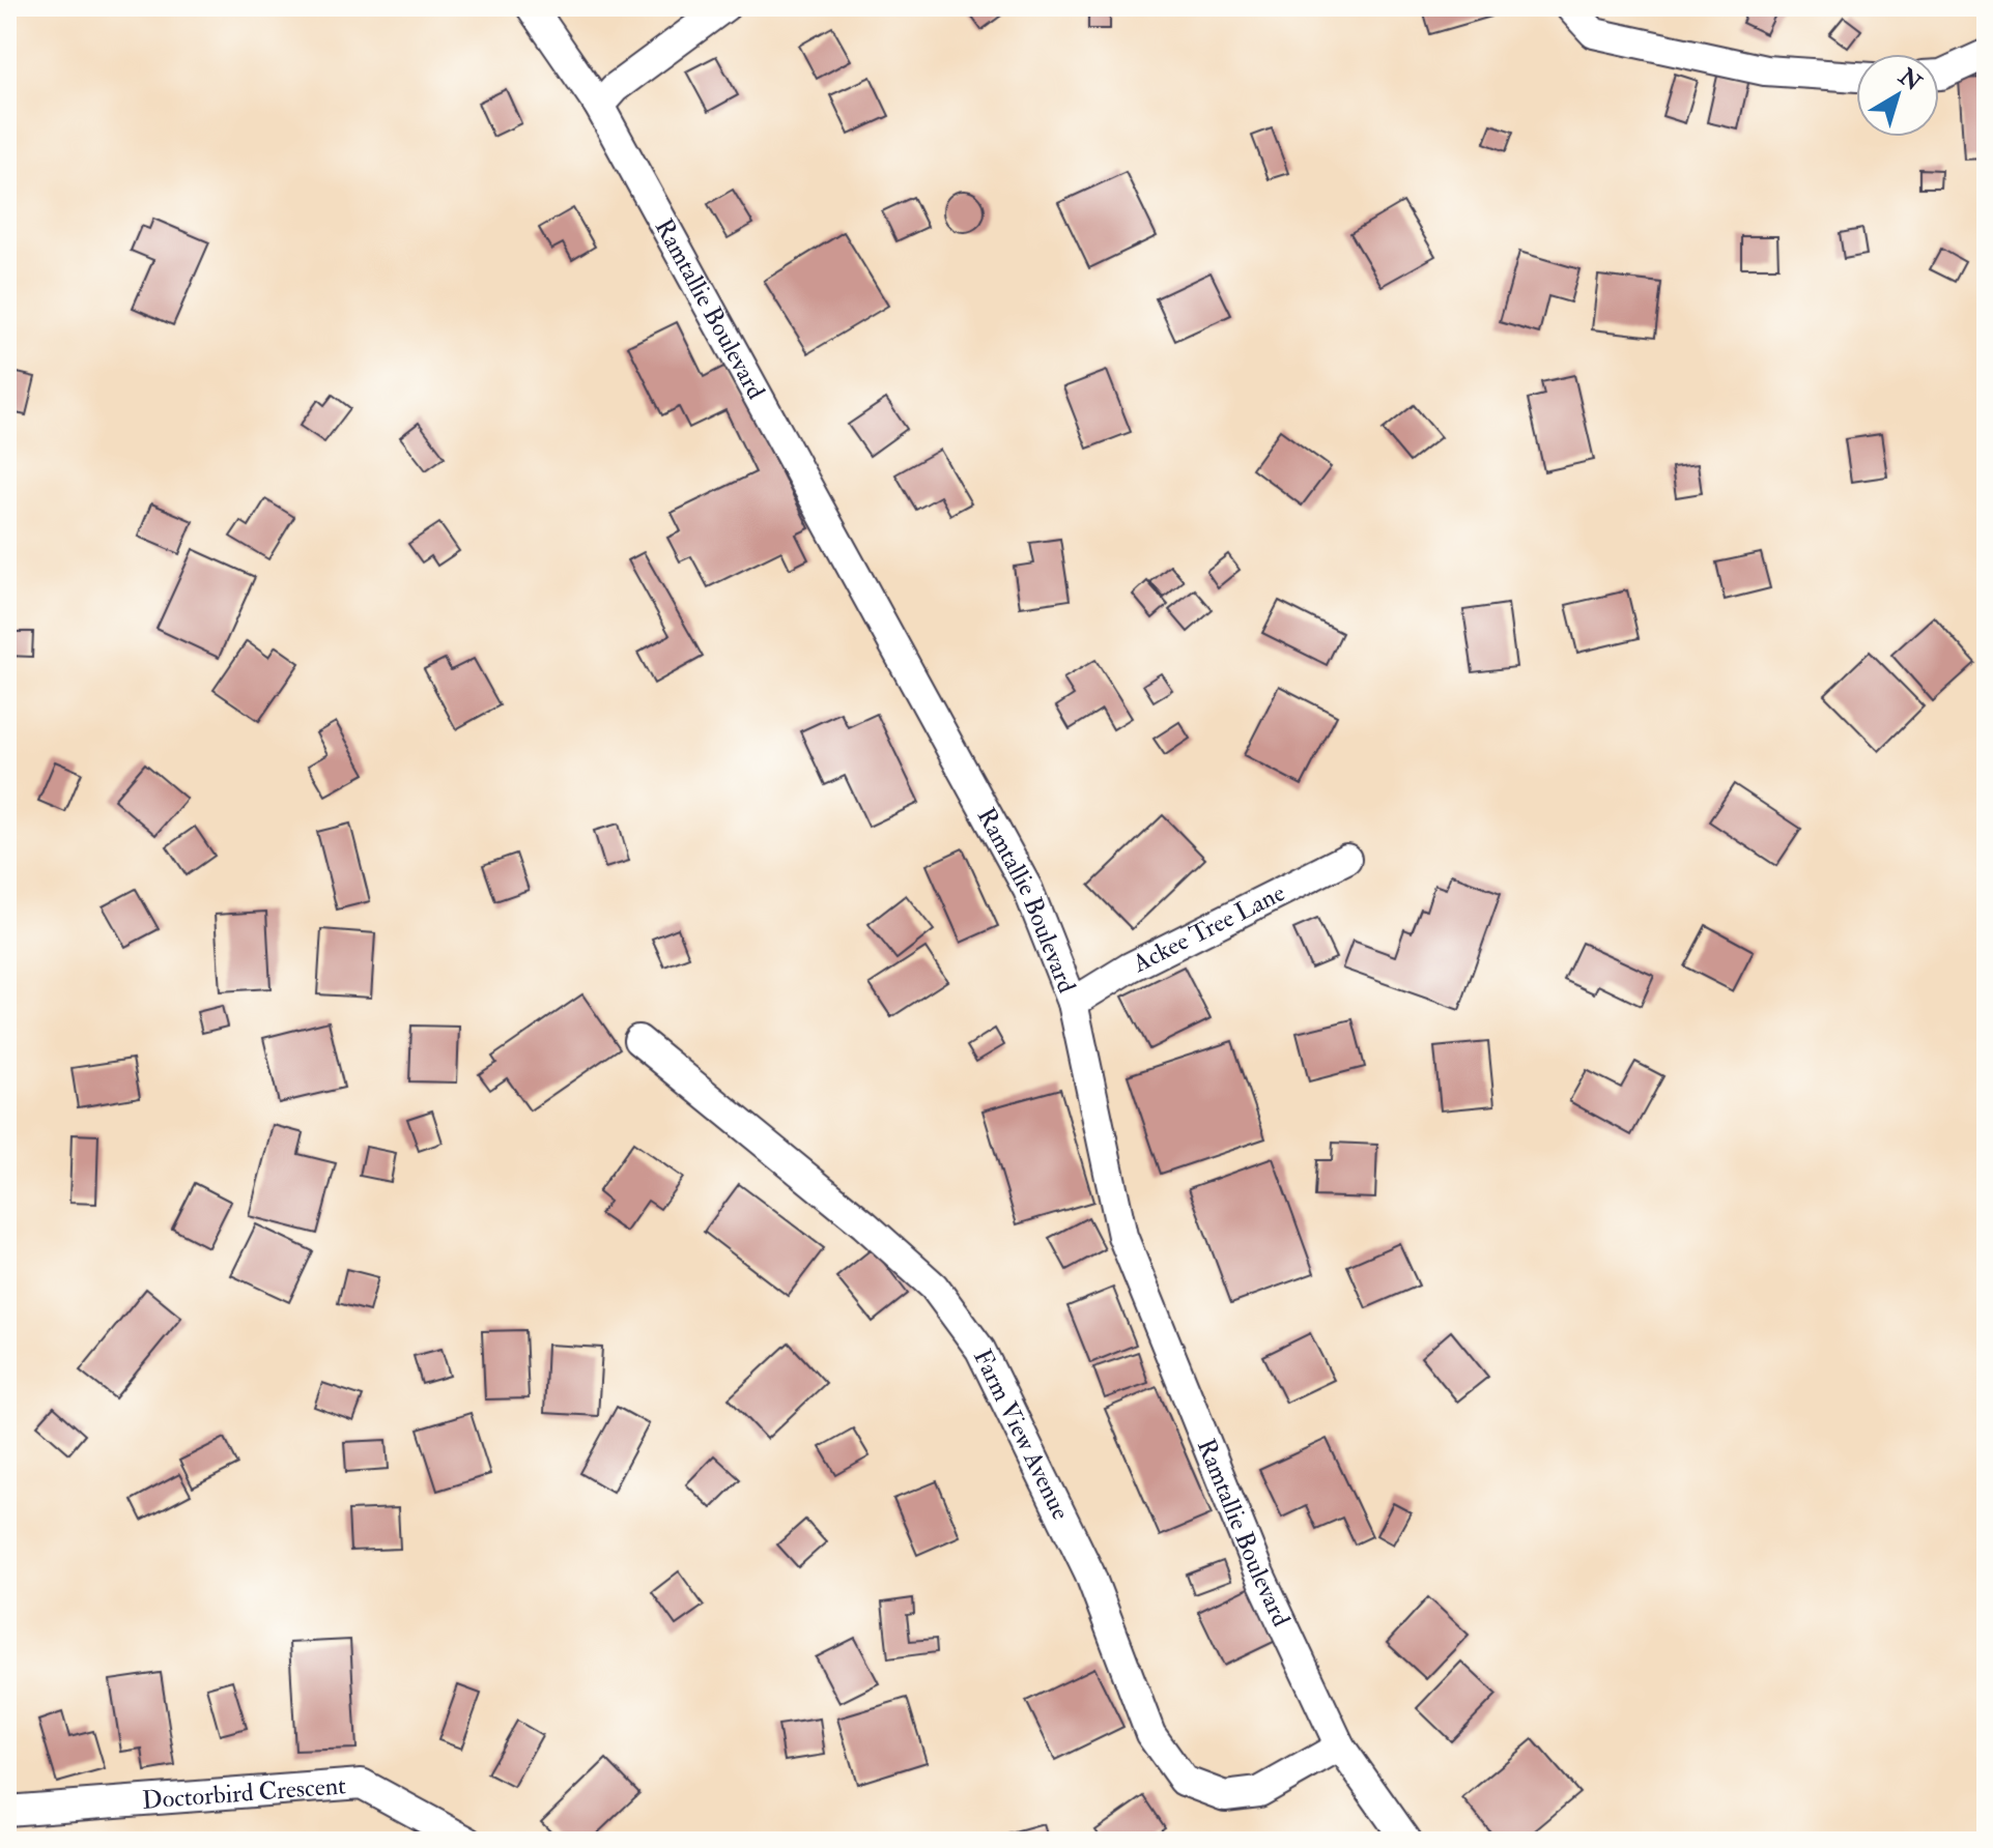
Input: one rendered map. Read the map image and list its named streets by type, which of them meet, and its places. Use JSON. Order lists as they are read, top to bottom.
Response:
{
  "streets": {
    "street": [
      "Ramtallie Boulevard",
      "Ackee Tree Lane",
      "Farm View Avenue",
      "Doctorbird Crescent"
    ]
  },
  "crossings": [
    ["Ramtallie Boulevard", "Ackee Tree Lane"],
    ["Ramtallie Boulevard", "Farm View Avenue"]
  ],
  "north": "top right"
}
